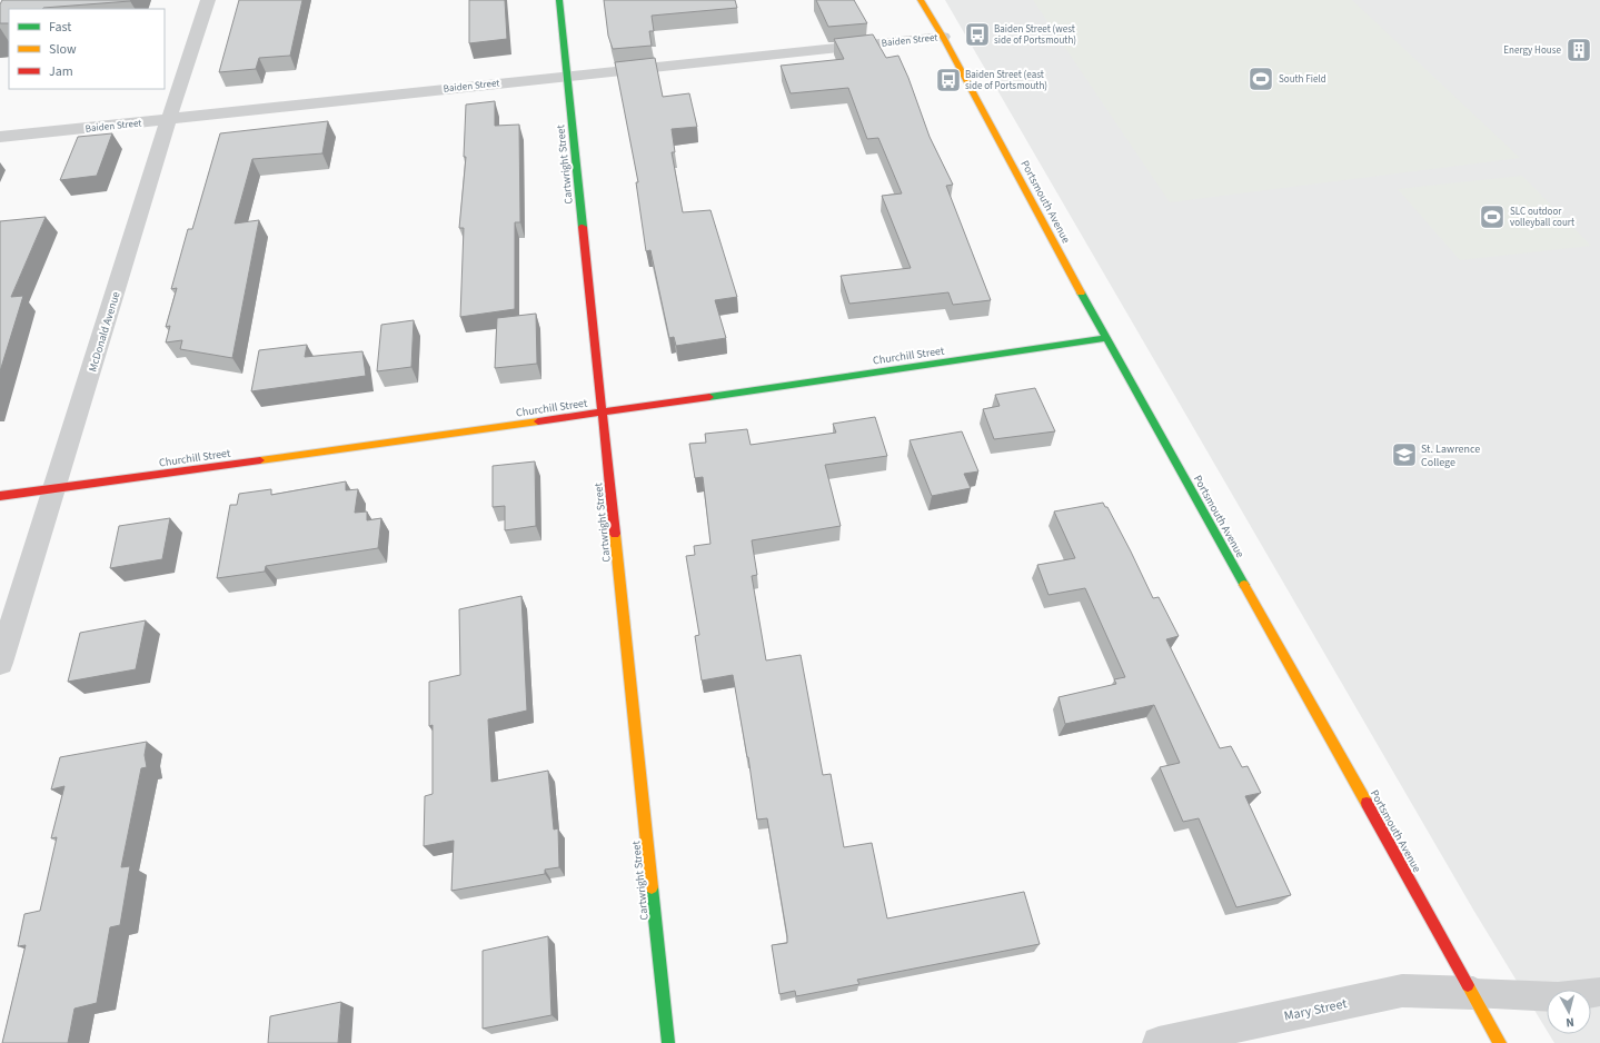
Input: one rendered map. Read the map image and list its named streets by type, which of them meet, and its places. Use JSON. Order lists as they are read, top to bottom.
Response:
{
  "streets": {
    "street": [
      "Baiden Street",
      "Cartwright Street",
      "Portsmouth Avenue",
      "McDonald Avenue",
      "Churchill Street",
      "Mary Street"
    ]
  },
  "crossings": [
    ["Baiden Street", "Cartwright Street"],
    ["Baiden Street", "Portsmouth Avenue"],
    ["Baiden Street", "McDonald Avenue"],
    ["Cartwright Street", "Churchill Street"],
    ["Portsmouth Avenue", "Churchill Street"],
    ["Portsmouth Avenue", "Mary Street"],
    ["McDonald Avenue", "Churchill Street"]
  ],
  "places": {
    "bus stop": ["Baiden Street (west side of Portsmouth)", "Baiden Street (east side of Portsmouth)"],
    "building": ["Energy House"],
    "sports": ["South Field", "SLC outdoor volleyball court"],
    "school or university": ["St. Lawrence College"]
  },
  "legend": ["Fast", "Slow", "Jam"],
  "north": "bottom"
}
